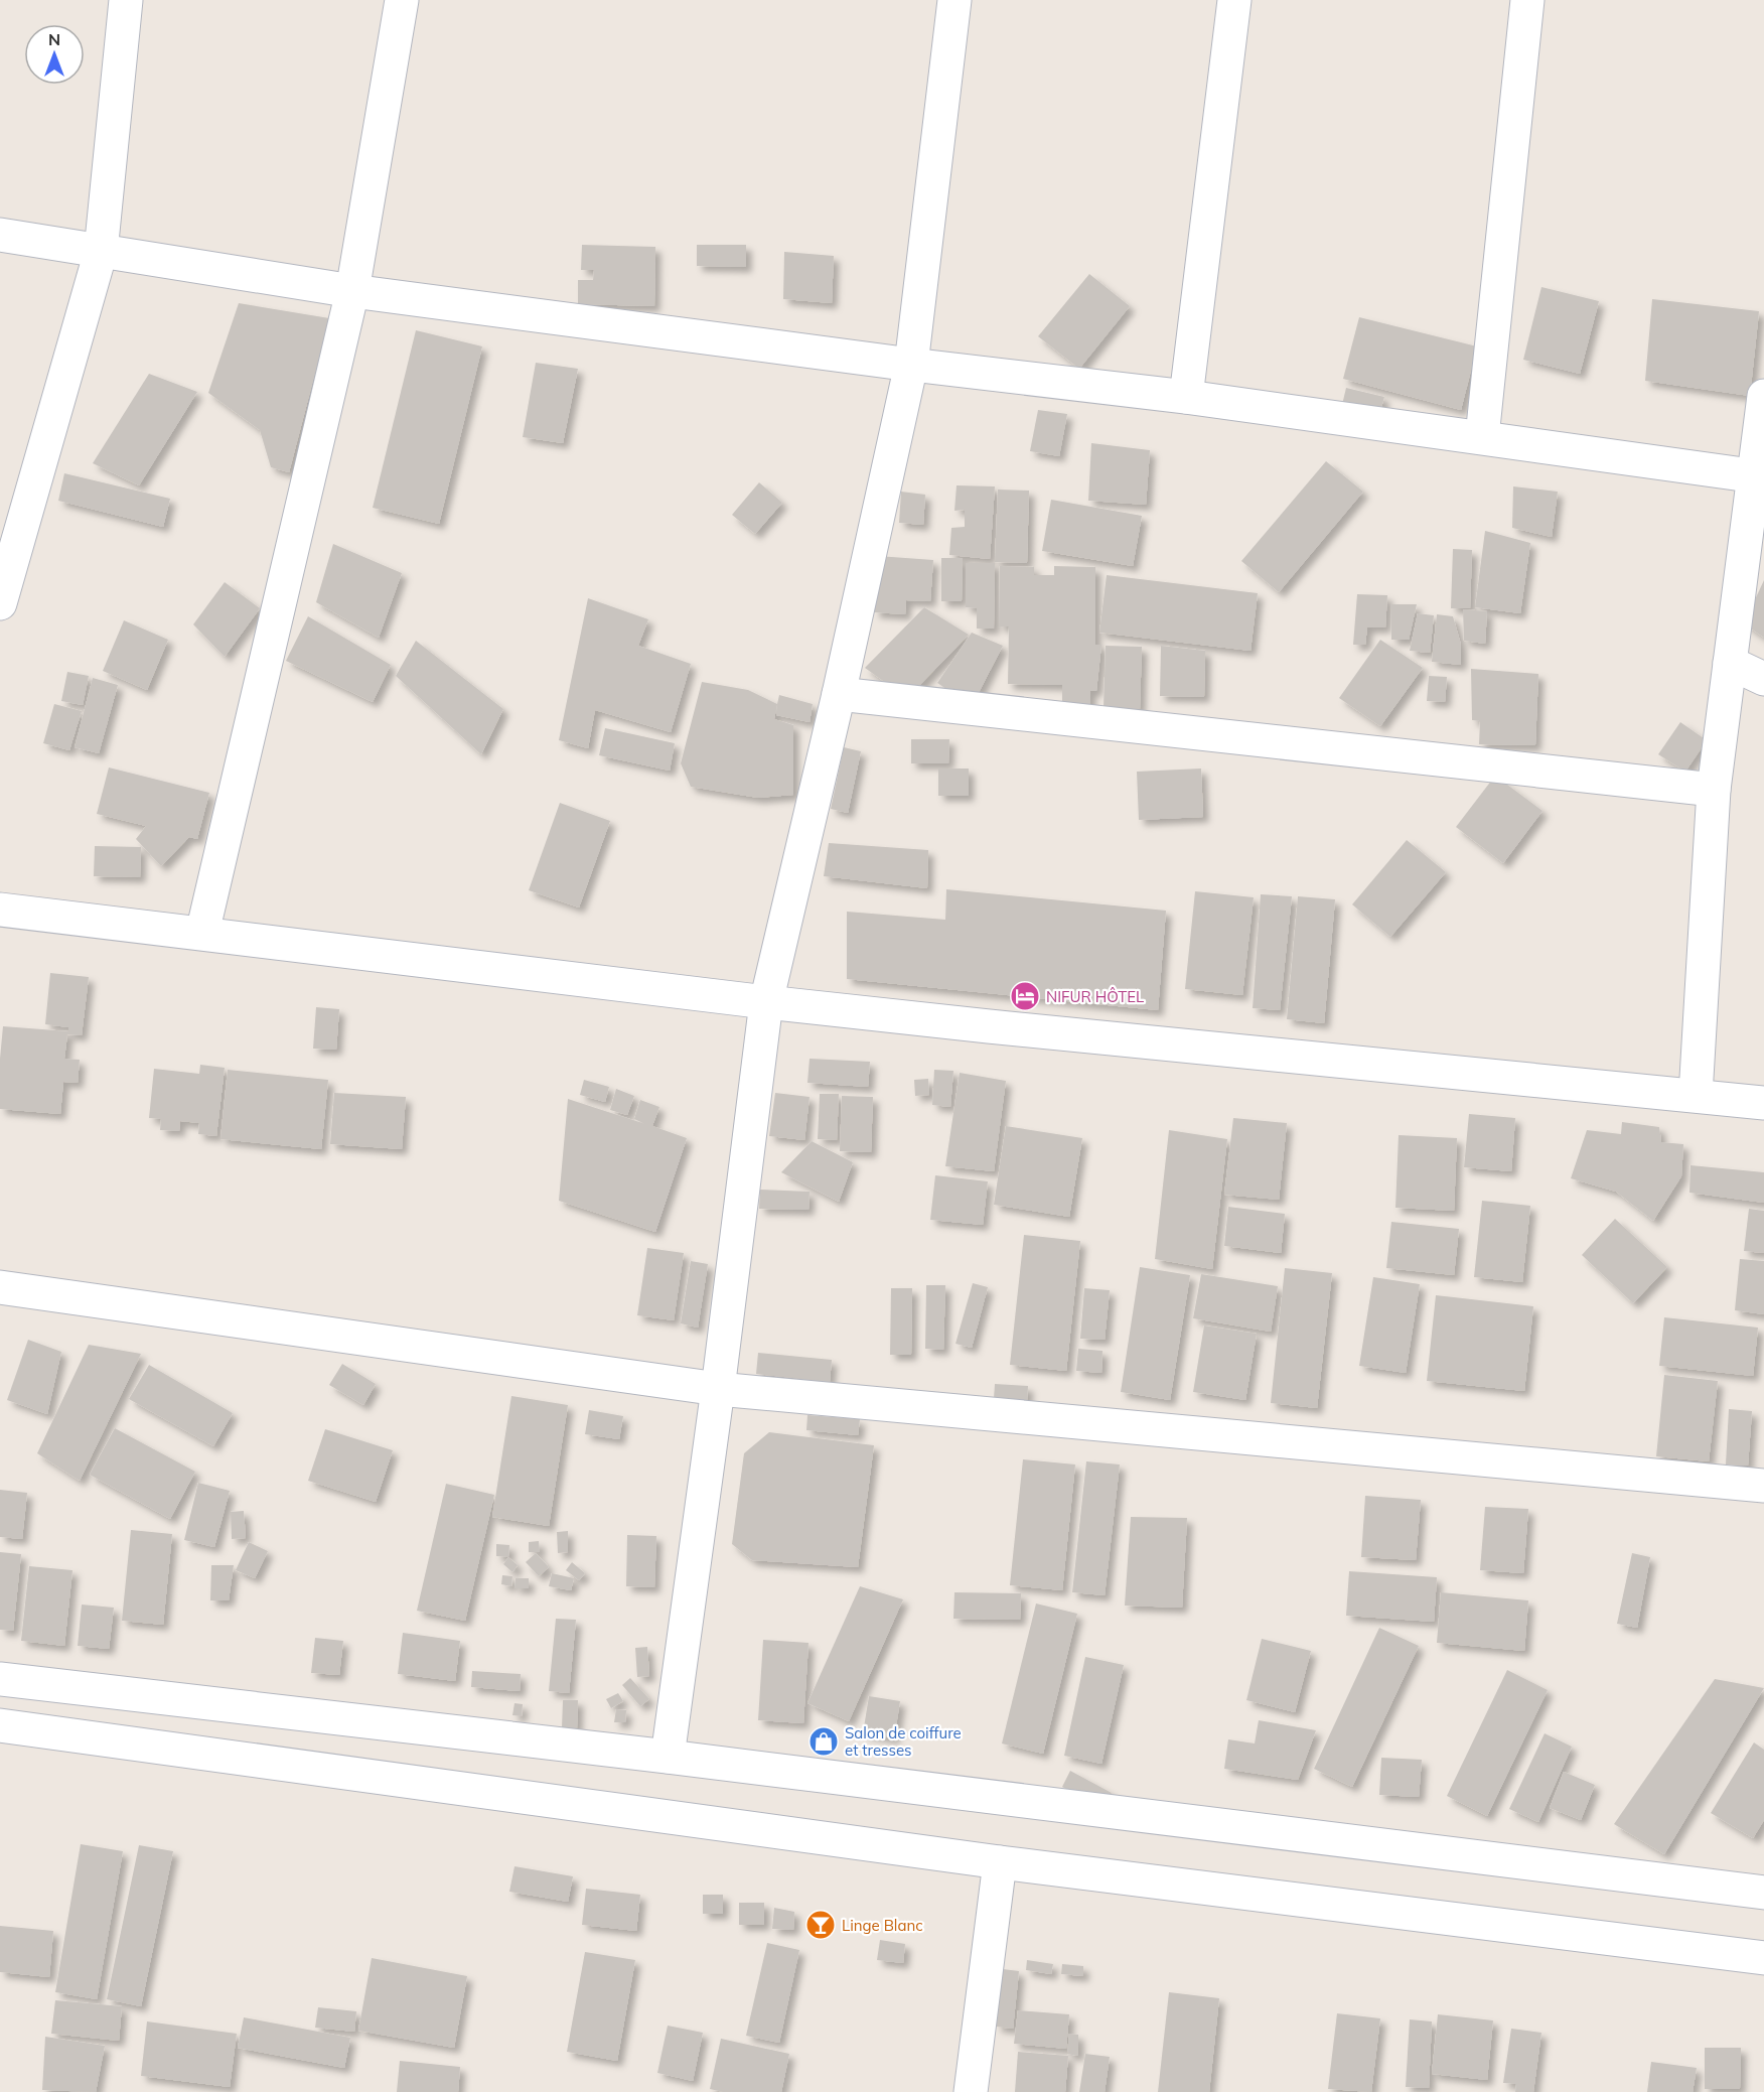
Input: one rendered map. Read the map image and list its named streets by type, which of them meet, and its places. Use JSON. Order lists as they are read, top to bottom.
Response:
{
  "places": {
    "hotel": ["NIFUR HÔTEL"],
    "shop": ["Salon de coiffure et tresses"],
    "bar": ["Linge Blanc"]
  },
  "north": "top"
}
